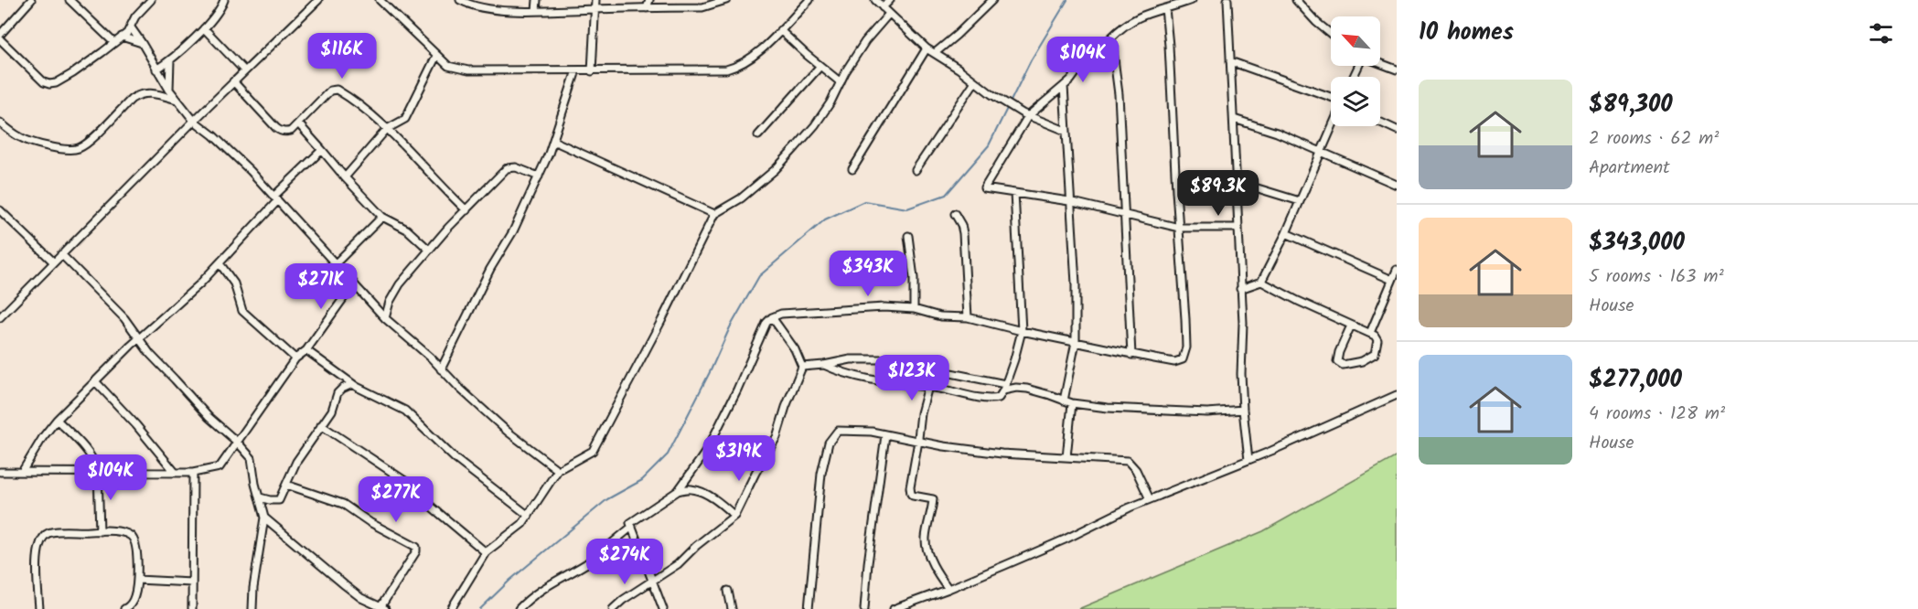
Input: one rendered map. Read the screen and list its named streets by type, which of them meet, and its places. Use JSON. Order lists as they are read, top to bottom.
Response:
{
  "north": "top left",
  "page": {
    "heading": "10 homes",
    "price": [
      "$116K",
      "$104K",
      "$89.3K",
      "$343K",
      "$271K",
      "$123K",
      "$319K",
      "$104K",
      "$277K",
      "$274K"
    ],
    "list": [
      {
        "name": "$89,300",
        "note": "2 rooms · 62 m² · Apartment"
      },
      {
        "name": "$343,000",
        "note": "5 rooms · 163 m² · House"
      },
      {
        "name": "$277,000",
        "note": "4 rooms · 128 m² · House"
      }
    ]
  }
}
